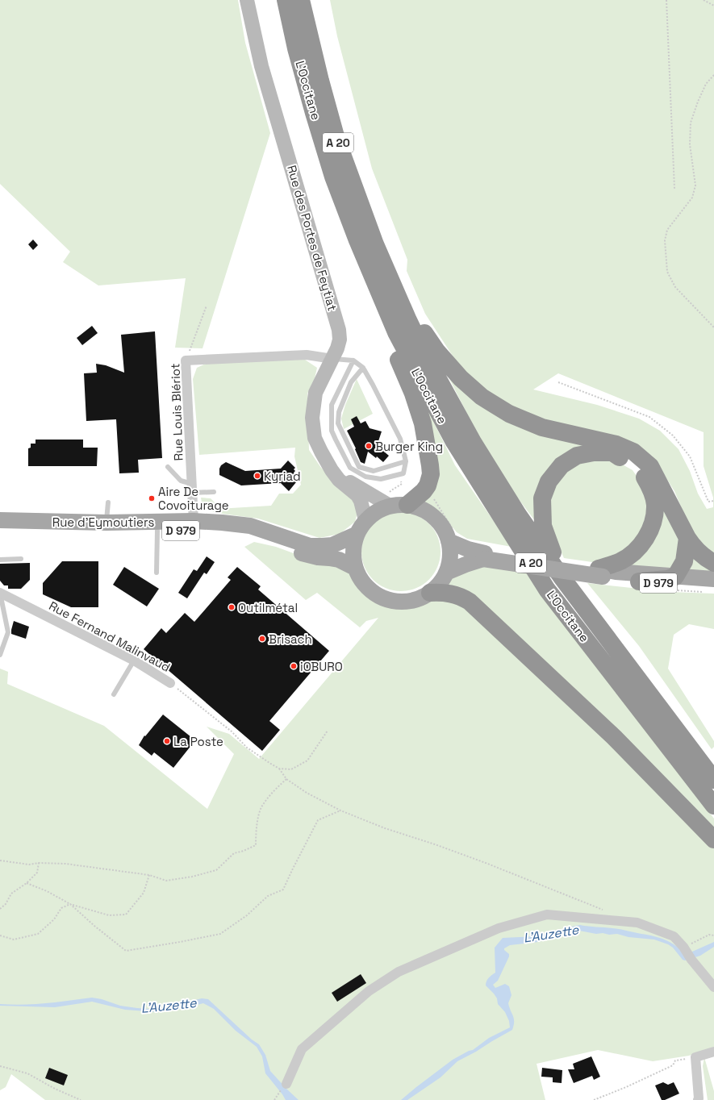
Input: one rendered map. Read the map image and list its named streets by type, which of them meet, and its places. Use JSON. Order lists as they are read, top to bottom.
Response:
{
  "streets": {
    "highway": ["L'Occitane", "A 20"],
    "main road": ["Rue d'Eymoutiers", "D 979"],
    "street": ["Rue des Portes de Feytiat", "Rue Louis Blériot", "Rue Fernand Malinvaud"]
  },
  "crossings": [
    ["Rue des Portes de Feytiat", "Rue d'Eymoutiers"],
    ["Rue des Portes de Feytiat", "D 979"],
    ["Rue Louis Blériot", "Rue d'Eymoutiers"],
    ["Rue d'Eymoutiers", "D 979"]
  ],
  "water": ["L'Auzette"],
  "places": [
    "Burger King",
    "Kyriad",
    "Aire De Covoiturage",
    "Outilmétal",
    "Brisach",
    "iOBURO",
    "La Poste"
  ]
}
